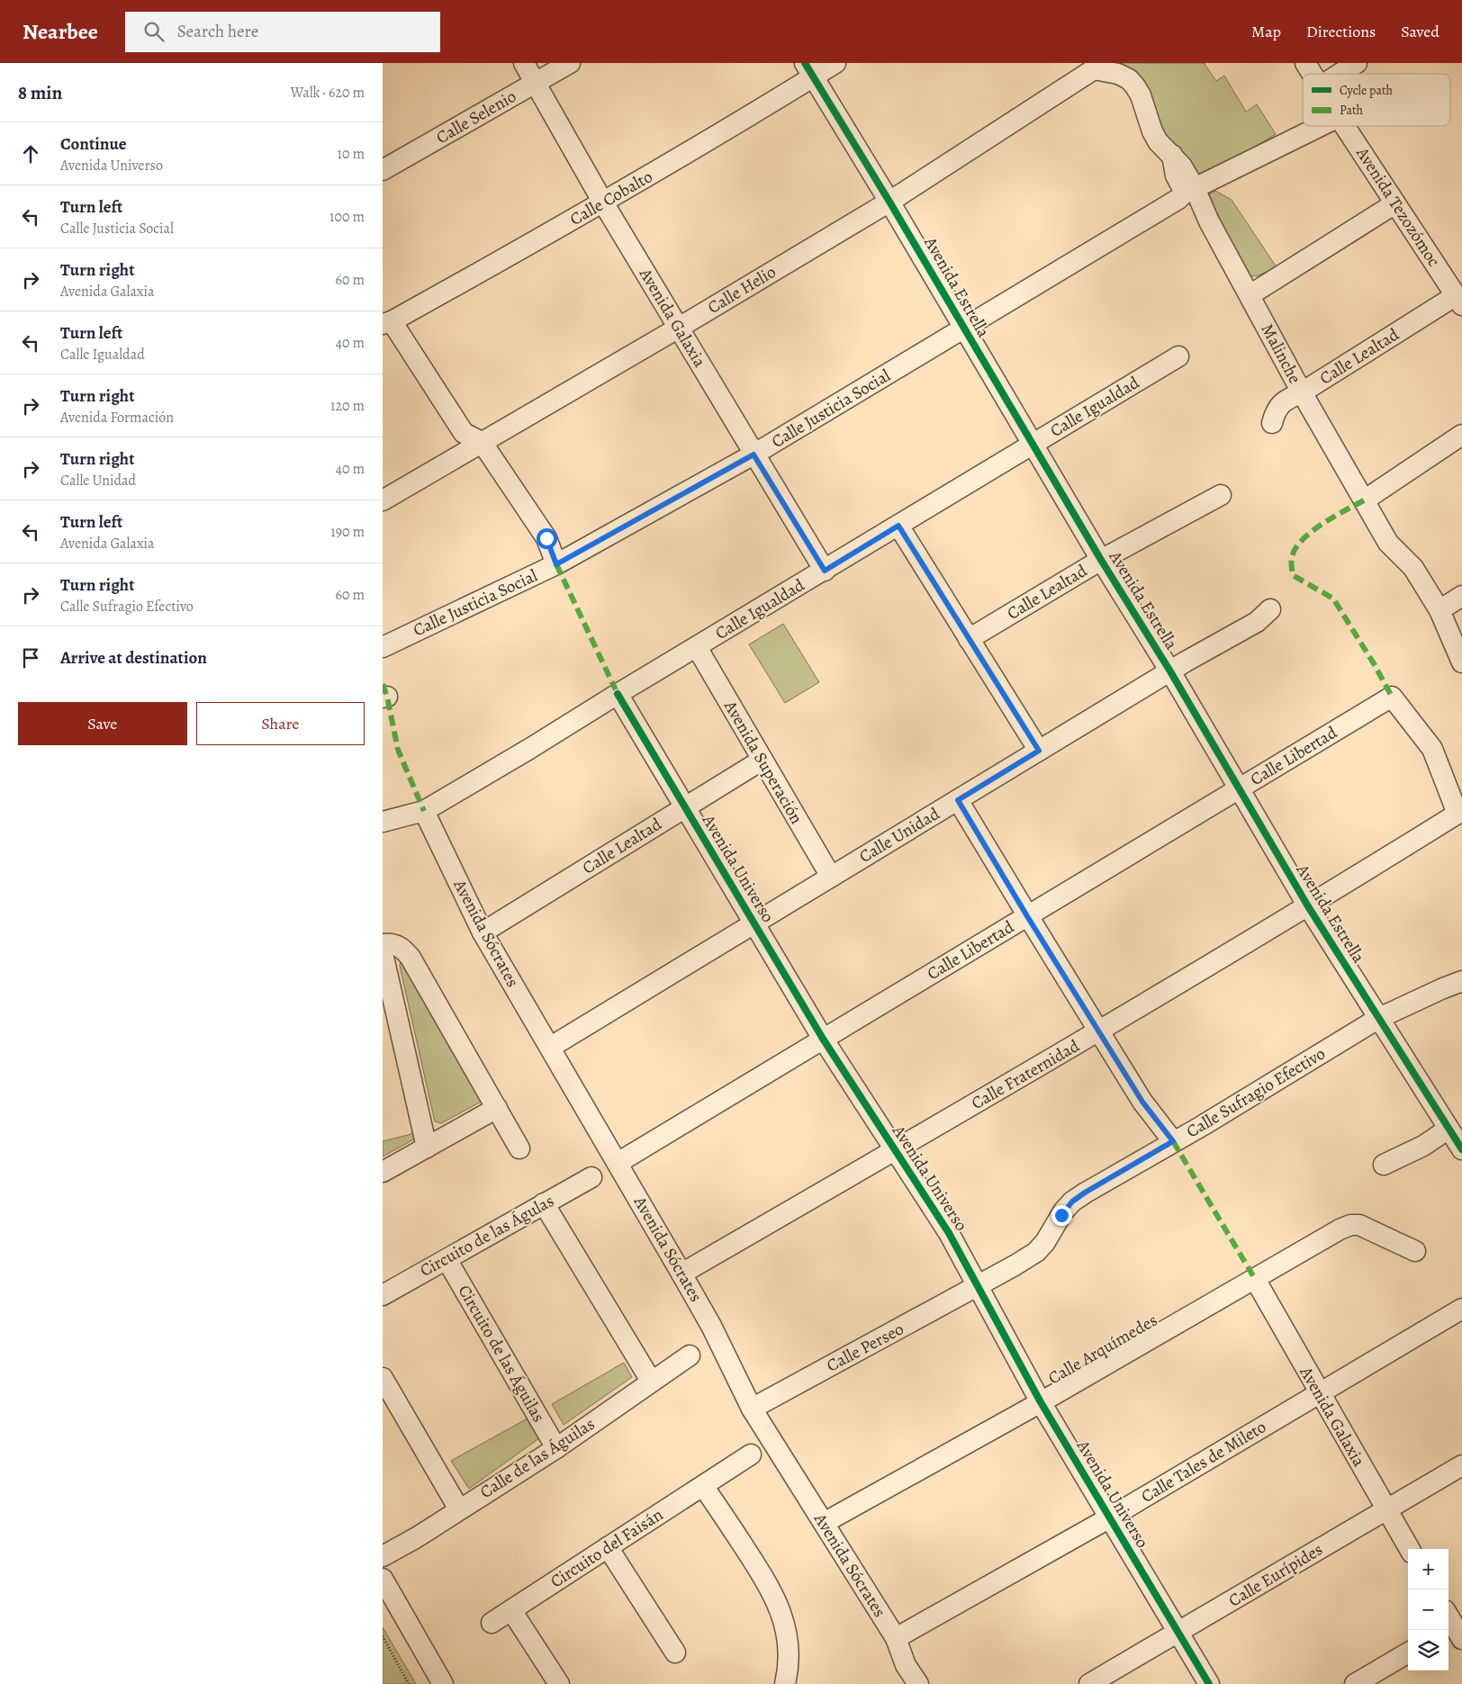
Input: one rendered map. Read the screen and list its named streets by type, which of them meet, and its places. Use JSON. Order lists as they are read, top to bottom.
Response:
{
  "streets": {
    "street": [
      "Calle Selenio",
      "Calle Cobalto",
      "Avenida Tezozómoc",
      "Avenida Estrella",
      "Calle Helio",
      "Avenida Galaxia",
      "Malinche",
      "Calle Lealtad",
      "Calle Igualdad",
      "Calle Justicia Social",
      "Calle Libertad",
      "Avenida Superación",
      "Calle Unidad",
      "Avenida Universo",
      "Avenida Sócrates",
      "Calle Fraternidad",
      "Calle Sufragio Efectivo",
      "Circuito de las Águlas",
      "Calle Perseo",
      "Calle Arquímedes",
      "Circuito de las Águilas",
      "Calle de las Águilas",
      "Calle Tales de Mileto",
      "Circuito del Faisán",
      "Calle Eurípides"
    ]
  },
  "crossings": [
    ["Calle Selenio", "Avenida Galaxia"],
    ["Calle Cobalto", "Avenida Estrella"],
    ["Calle Cobalto", "Avenida Galaxia"],
    ["Avenida Tezozómoc", "Calle Lealtad"],
    ["Avenida Estrella", "Calle Helio"],
    ["Avenida Estrella", "Calle Lealtad"],
    ["Avenida Estrella", "Calle Igualdad"],
    ["Avenida Estrella", "Calle Justicia Social"],
    ["Avenida Estrella", "Calle Libertad"],
    ["Avenida Estrella", "Calle Unidad"],
    ["Avenida Estrella", "Calle Fraternidad"],
    ["Avenida Estrella", "Calle Sufragio Efectivo"],
    ["Calle Helio", "Avenida Galaxia"],
    ["Calle Helio", "Malinche"],
    ["Avenida Galaxia", "Calle Igualdad"],
    ["Avenida Galaxia", "Calle Justicia Social"],
    ["Avenida Galaxia", "Calle Arquímedes"],
    ["Avenida Galaxia", "Calle Tales de Mileto"],
    ["Avenida Galaxia", "Calle Eurípides"],
    ["Malinche", "Calle Lealtad"],
    ["Malinche", "Calle Justicia Social"],
    ["Calle Lealtad", "Avenida Superación"],
    ["Calle Lealtad", "Avenida Universo"],
    ["Calle Lealtad", "Avenida Sócrates"],
    ["Calle Igualdad", "Avenida Superación"],
    ["Calle Igualdad", "Avenida Universo"],
    ["Calle Igualdad", "Avenida Sócrates"],
    ["Calle Libertad", "Avenida Universo"],
    ["Calle Libertad", "Avenida Sócrates"],
    ["Calle Libertad", "Calle Fraternidad"],
    ["Avenida Superación", "Calle Unidad"],
    ["Calle Unidad", "Avenida Universo"],
    ["Calle Unidad", "Avenida Sócrates"],
    ["Avenida Universo", "Calle Fraternidad"],
    ["Avenida Universo", "Calle Sufragio Efectivo"],
    ["Avenida Universo", "Calle Perseo"],
    ["Avenida Universo", "Calle Arquímedes"],
    ["Avenida Universo", "Calle Tales de Mileto"],
    ["Avenida Universo", "Calle Eurípides"],
    ["Avenida Sócrates", "Calle Fraternidad"],
    ["Avenida Sócrates", "Calle Perseo"],
    ["Avenida Sócrates", "Calle Arquímedes"],
    ["Avenida Sócrates", "Calle Tales de Mileto"],
    ["Calle Sufragio Efectivo", "Calle Perseo"],
    ["Circuito de las Águlas", "Circuito de las Águilas"],
    ["Circuito de las Águilas", "Calle de las Águilas"]
  ],
  "legend": ["Cycle path", "Path"],
  "page": {
    "header": "Nearbee",
    "search": "Search here",
    "nav": ["Map", "Directions", "Saved"],
    "heading": ["8 min", "Walk · 620 m"],
    "list": [
      ["Continue", "Avenida Universo", "10 m"],
      ["Turn left", "Calle Justicia Social", "100 m"],
      ["Turn right", "Avenida Galaxia", "60 m"],
      ["Turn left", "Calle Igualdad", "40 m"],
      ["Turn right", "Avenida Formación", "120 m"],
      ["Turn right", "Calle Unidad", "40 m"],
      ["Turn left", "Avenida Galaxia", "190 m"],
      ["Turn right", "Calle Sufragio Efectivo", "60 m"],
      "Arrive at destination"
    ],
    "buttons": ["Save", "Share"],
    "map_buttons": ["+", "−"]
  }
}
